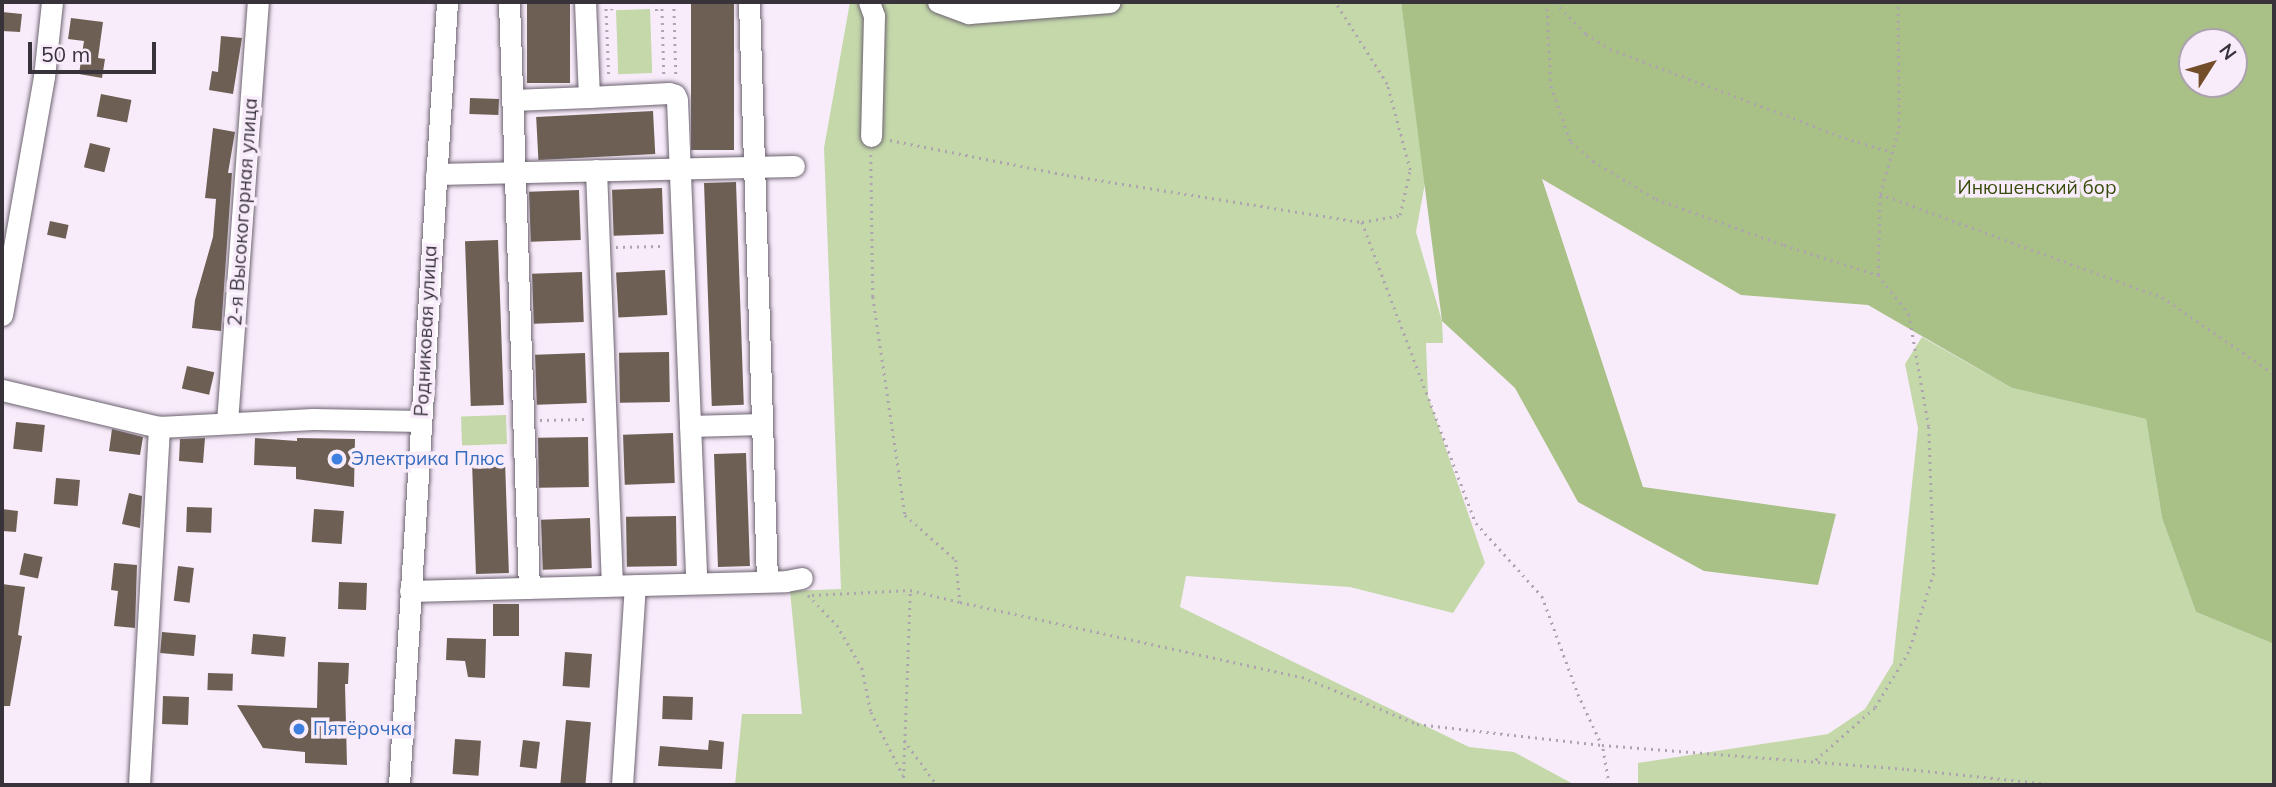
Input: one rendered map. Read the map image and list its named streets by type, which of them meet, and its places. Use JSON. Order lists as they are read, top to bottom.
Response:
{
  "streets": {
    "street": ["2-я Высокогорная улица", "Родниковая улица"]
  },
  "parks": ["Инюшенский бор"],
  "places": ["Электрика Плюс", "Пятёрочка"],
  "scale_bar": "50 m",
  "north": "top right"
}
